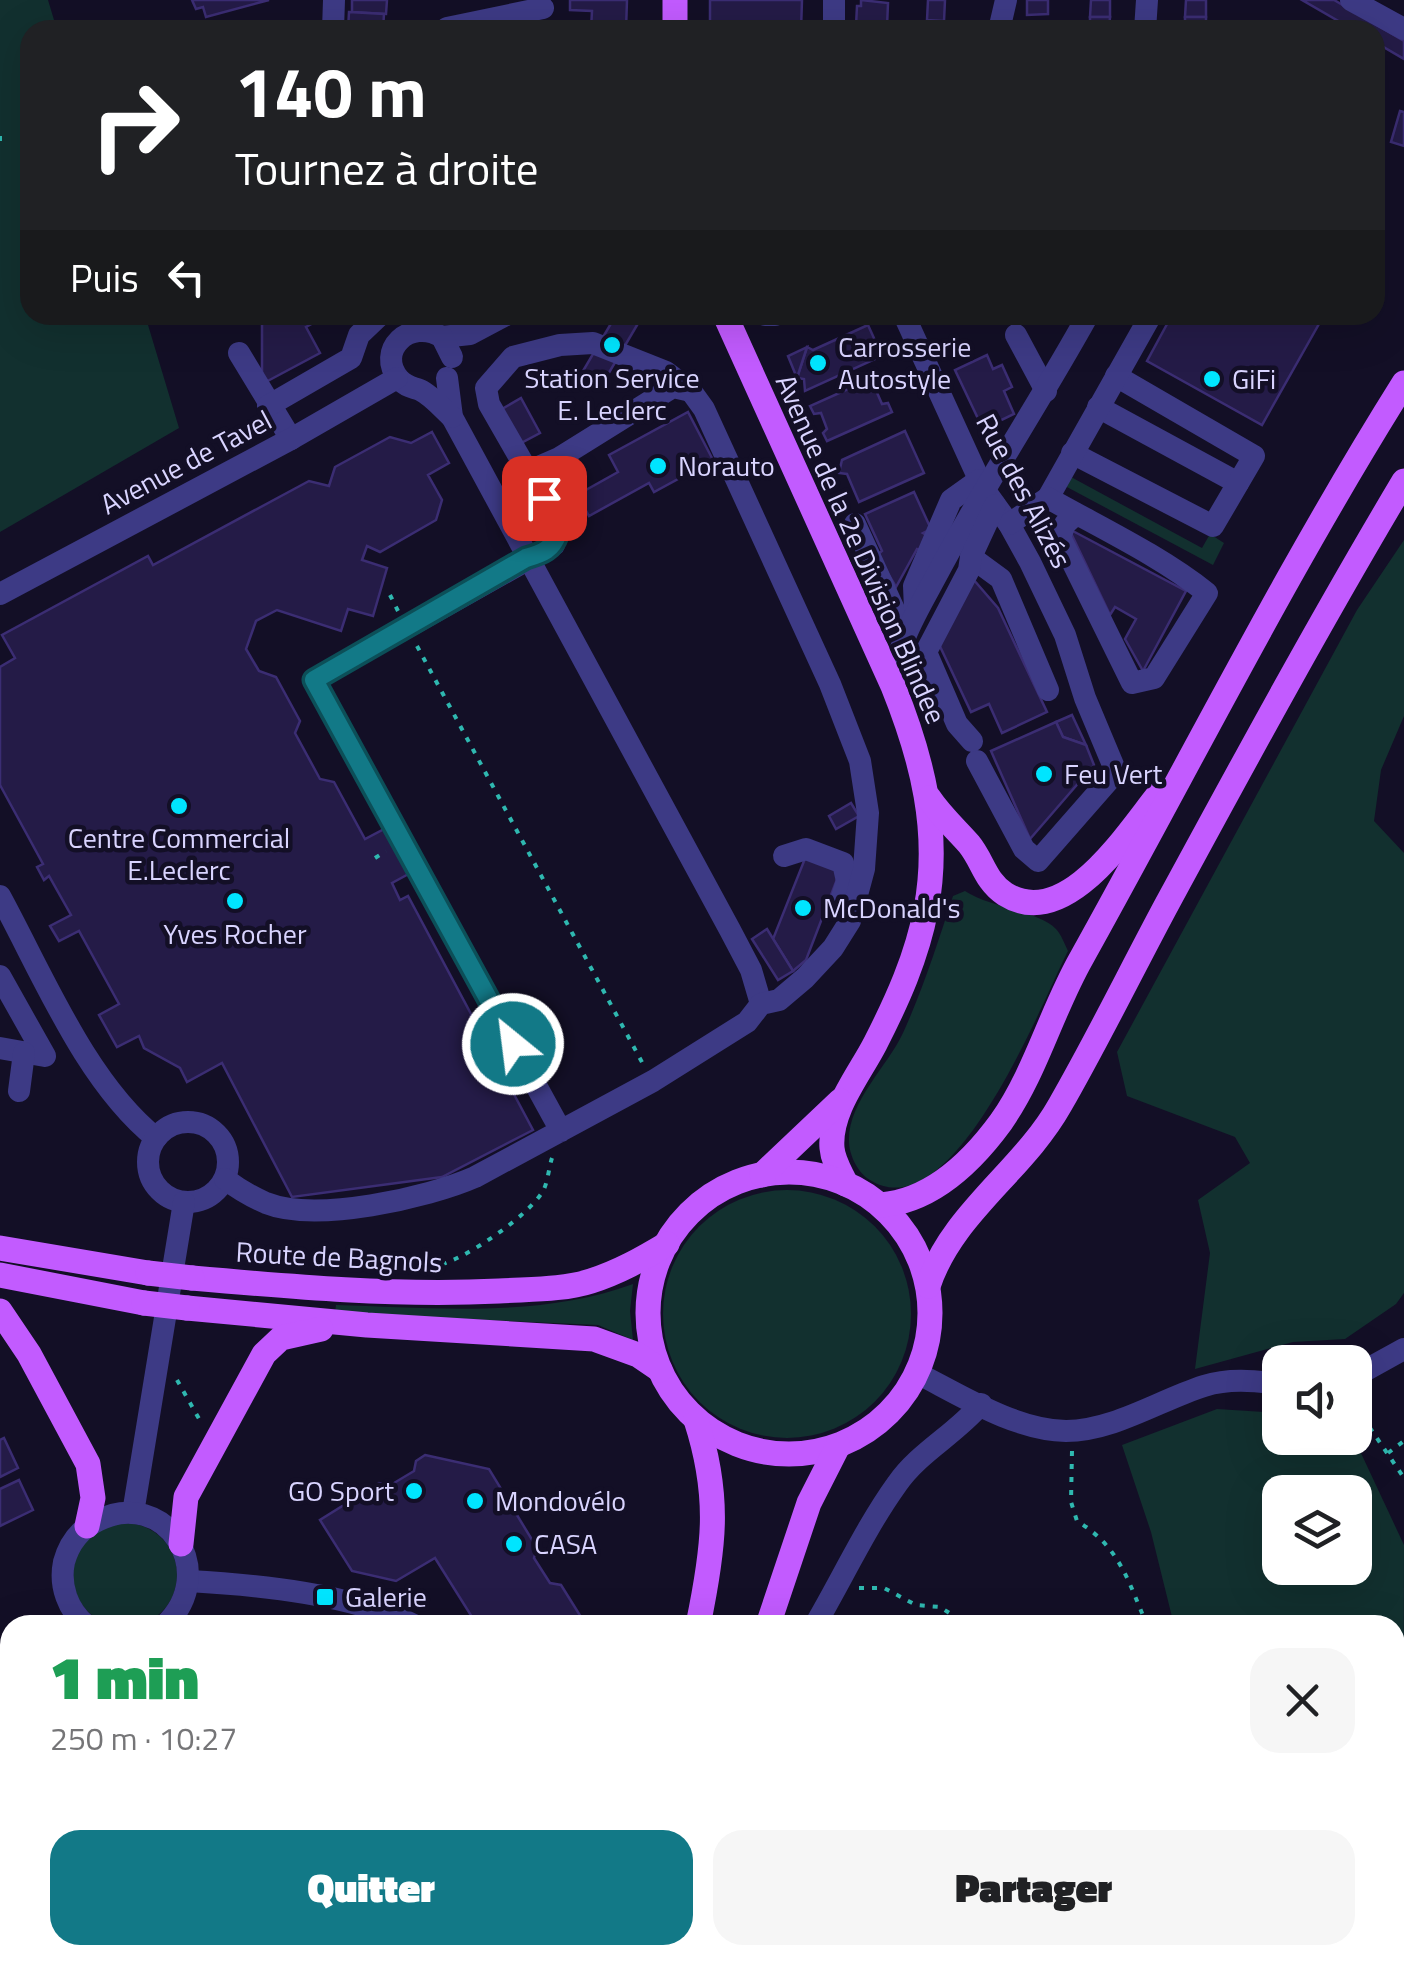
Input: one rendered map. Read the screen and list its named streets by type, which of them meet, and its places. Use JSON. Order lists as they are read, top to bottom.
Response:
{
  "streets": {
    "main road": ["Avenue de la 2e Division Blindee", "Route de Bagnols"],
    "street": ["Avenue de Tavel", "Rue des Alizés"]
  },
  "crossings": [
    ["Avenue de la 2e Division Blindee", "Route de Bagnols"]
  ],
  "places": {
    "other": [
      "Station Service E. Leclerc",
      "Carrosserie Autostyle",
      "GiFi",
      "Norauto",
      "Feu Vert",
      "Centre Commercial E.Leclerc",
      "Yves Rocher",
      "McDonald's",
      "GO Sport",
      "Mondovélo",
      "CASA"
    ],
    "transit": ["Galerie"]
  },
  "page": {
    "turn": ["140 m", "Tournez à droite"],
    "then": "Puis",
    "heading": ["1 min", "250 m · 10:27"],
    "buttons": ["Quitter", "Partager"]
  }
}
